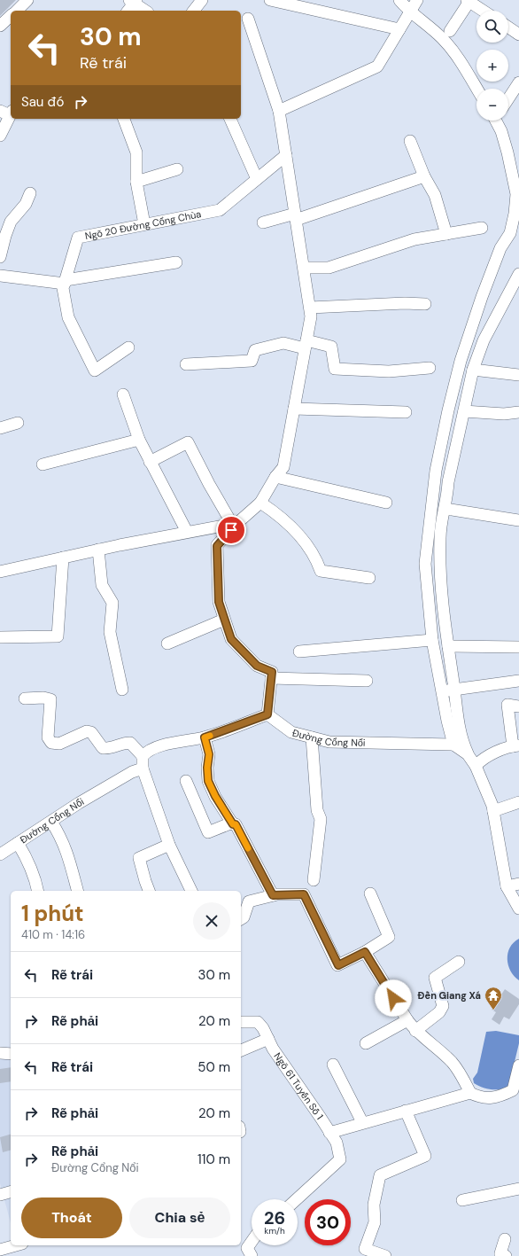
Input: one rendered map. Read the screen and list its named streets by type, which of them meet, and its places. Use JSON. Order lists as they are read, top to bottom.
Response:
{
  "streets": {
    "street": ["Ngõ 20 Đường Cổng Chùa", "Đường Cổng Nổi", "Ngõ 61 Tuyến Số 1"]
  },
  "places": {
    "temple": ["Đền Giang Xá"]
  },
  "page": {
    "map_buttons": ["+", "−"],
    "turn": ["30 m", "Rẽ trái"],
    "then": "Sau đó",
    "heading": ["1 phút", "410 m · 14:16"],
    "list": [
      {
        "name": "Rẽ trái",
        "value": "30 m"
      },
      {
        "name": "Rẽ phải",
        "value": "20 m"
      },
      {
        "name": "Rẽ trái",
        "value": "50 m"
      },
      {
        "name": "Rẽ phải",
        "value": "20 m"
      },
      {
        "name": "Rẽ phải",
        "note": "Đường Cổng Nổi",
        "value": "110 m"
      }
    ],
    "buttons": ["Thoát", "Chia sẻ"],
    "speed": "26 km/h",
    "limit": "30"
  }
}
